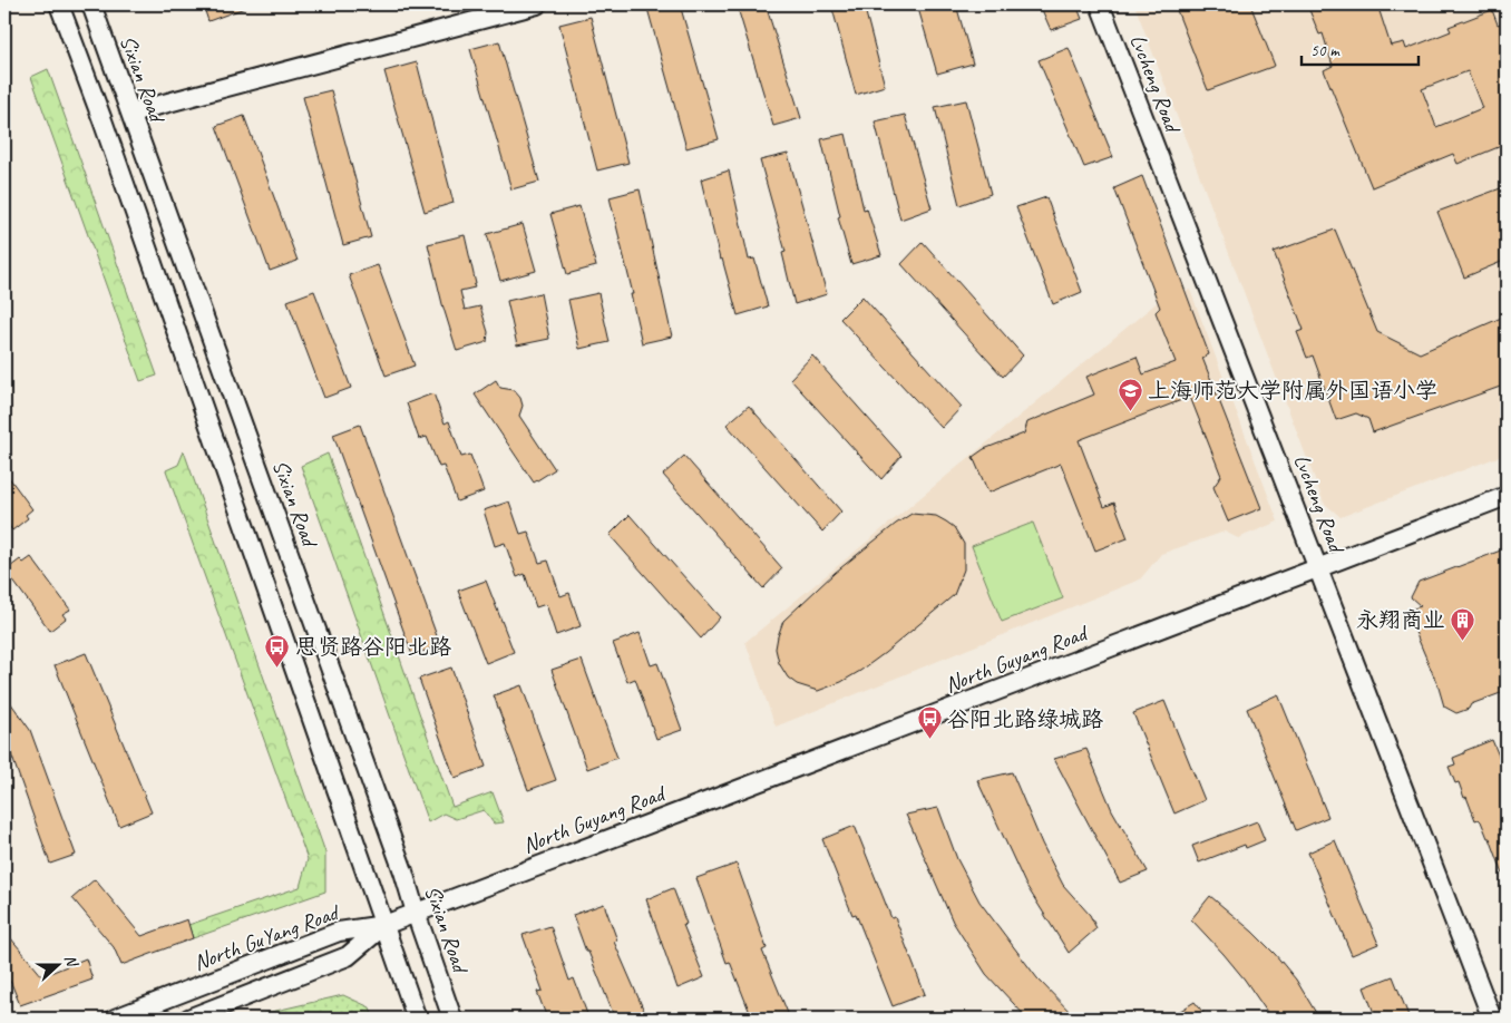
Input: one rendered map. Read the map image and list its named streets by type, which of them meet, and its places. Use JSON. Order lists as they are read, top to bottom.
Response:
{
  "streets": {
    "main road": [
      "Sixian Road",
      "Lvcheng Road",
      "North Guyang Road",
      "North GuYang Road"
    ]
  },
  "crossings": [
    ["Sixian Road", "North Guyang Road"],
    ["Lvcheng Road", "North Guyang Road"],
    ["North Guyang Road", "North GuYang Road"]
  ],
  "places": {
    "school or university": ["上海师范大学附属外国语小学"],
    "building": ["永翔商业"],
    "bus stop": ["思贤路谷阳北路", "谷阳北路绿城路"]
  },
  "scale_bar": "50 m",
  "north": "right"
}
